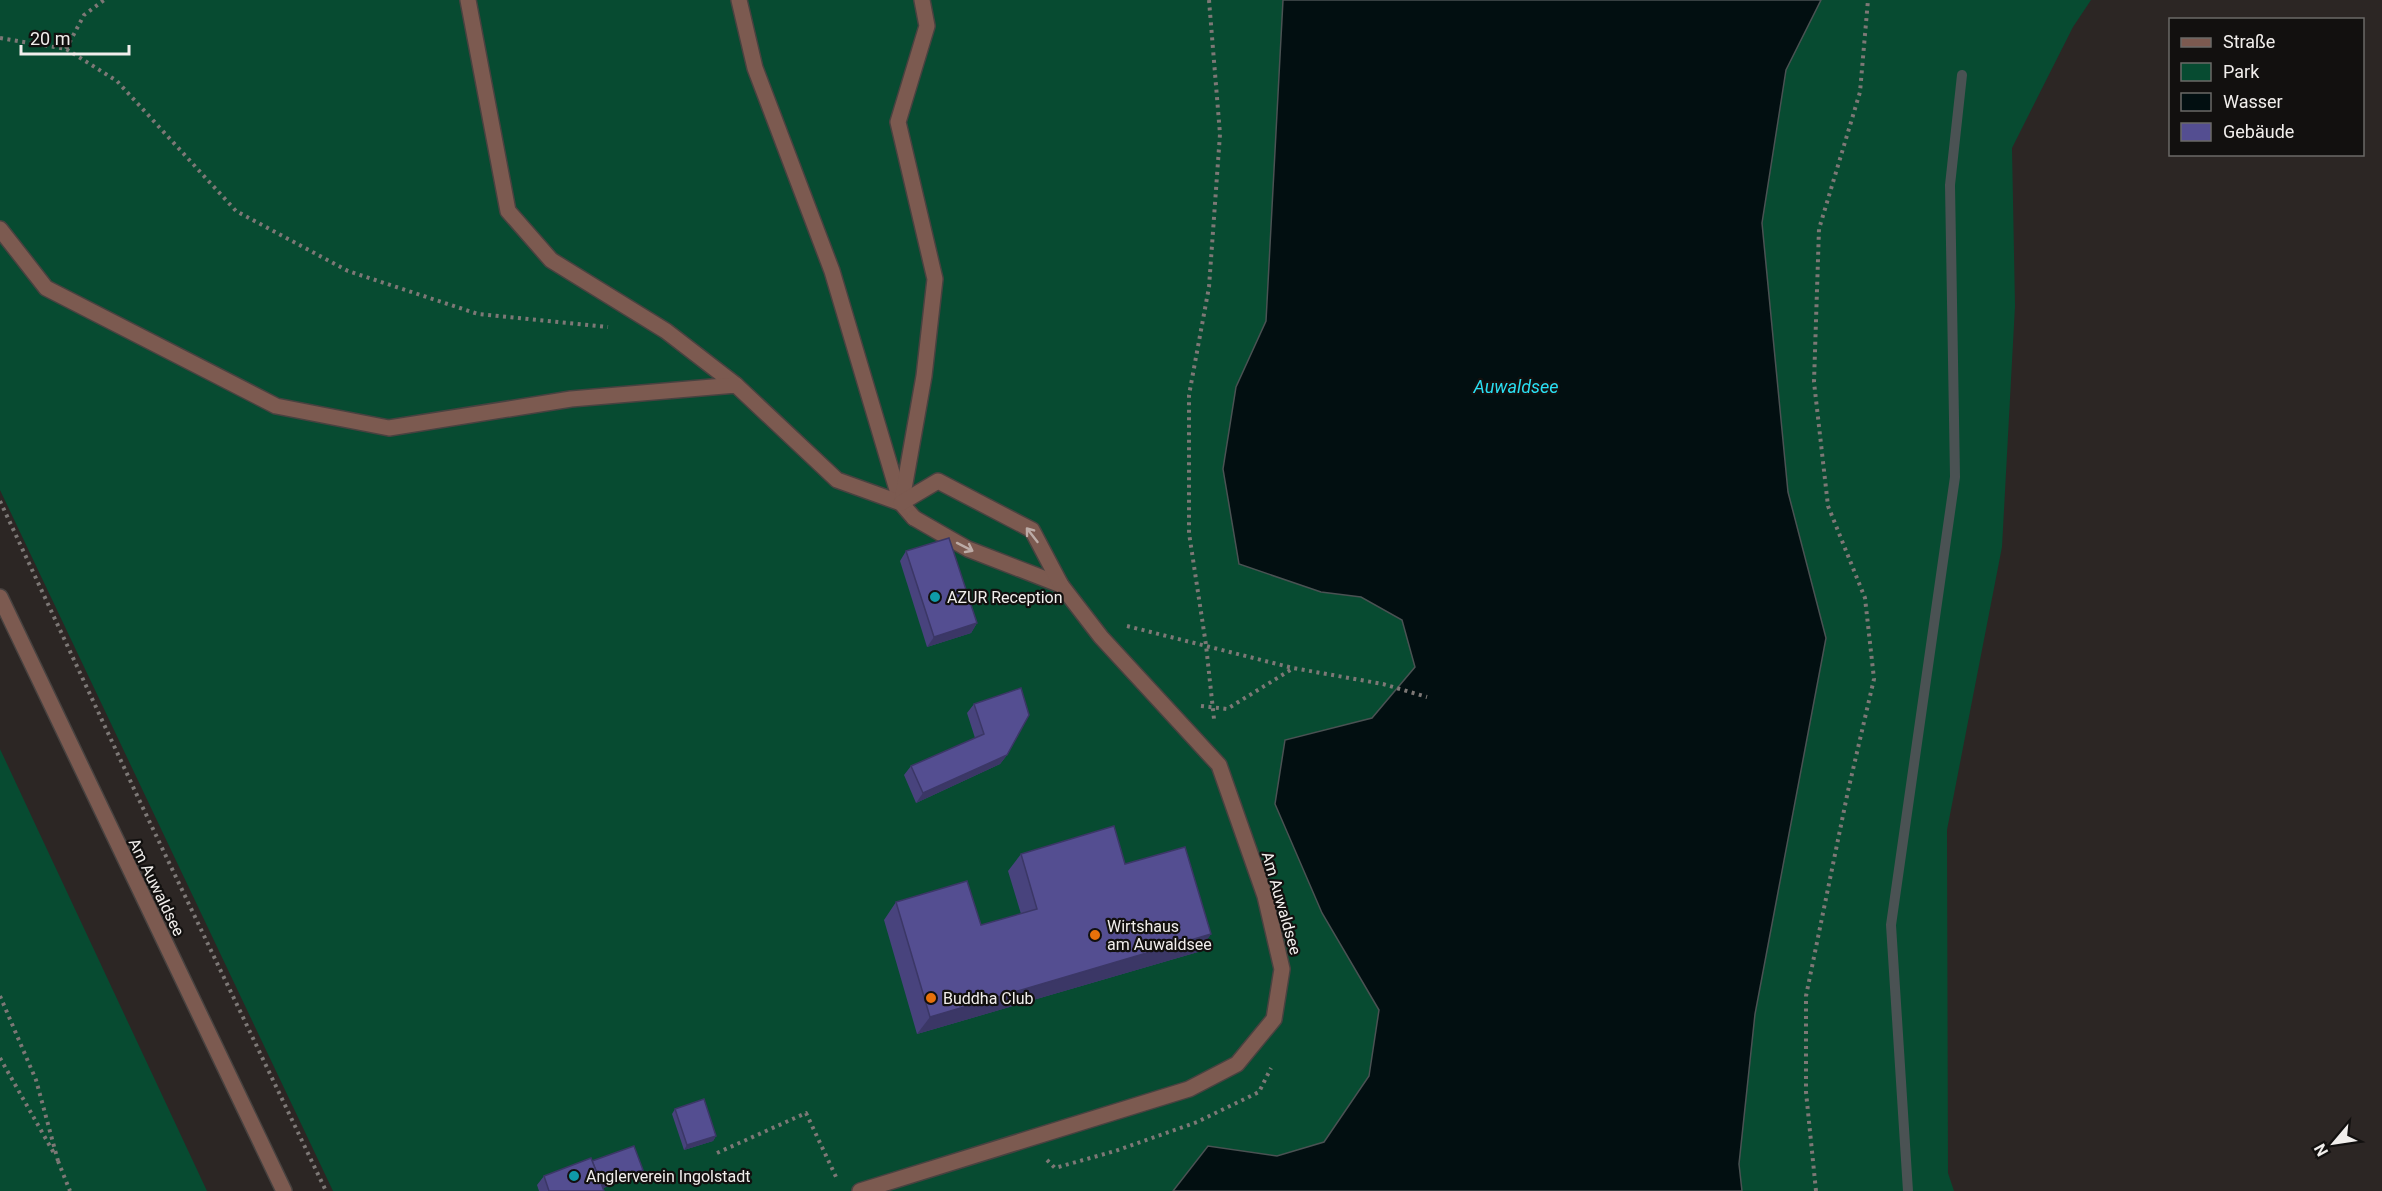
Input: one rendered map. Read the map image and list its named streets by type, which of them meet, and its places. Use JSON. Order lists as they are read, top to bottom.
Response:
{
  "streets": {
    "street": ["Am Auwaldsee"]
  },
  "water": ["Auwaldsee"],
  "places": [
    "AZUR Reception",
    "Wirtshaus am Auwaldsee",
    "Buddha Club",
    "Anglerverein Ingolstadt"
  ],
  "legend": [
    "Straße",
    "Park",
    "Wasser",
    "Gebäude"
  ],
  "scale_bar": "20 m",
  "north": "bottom left"
}
